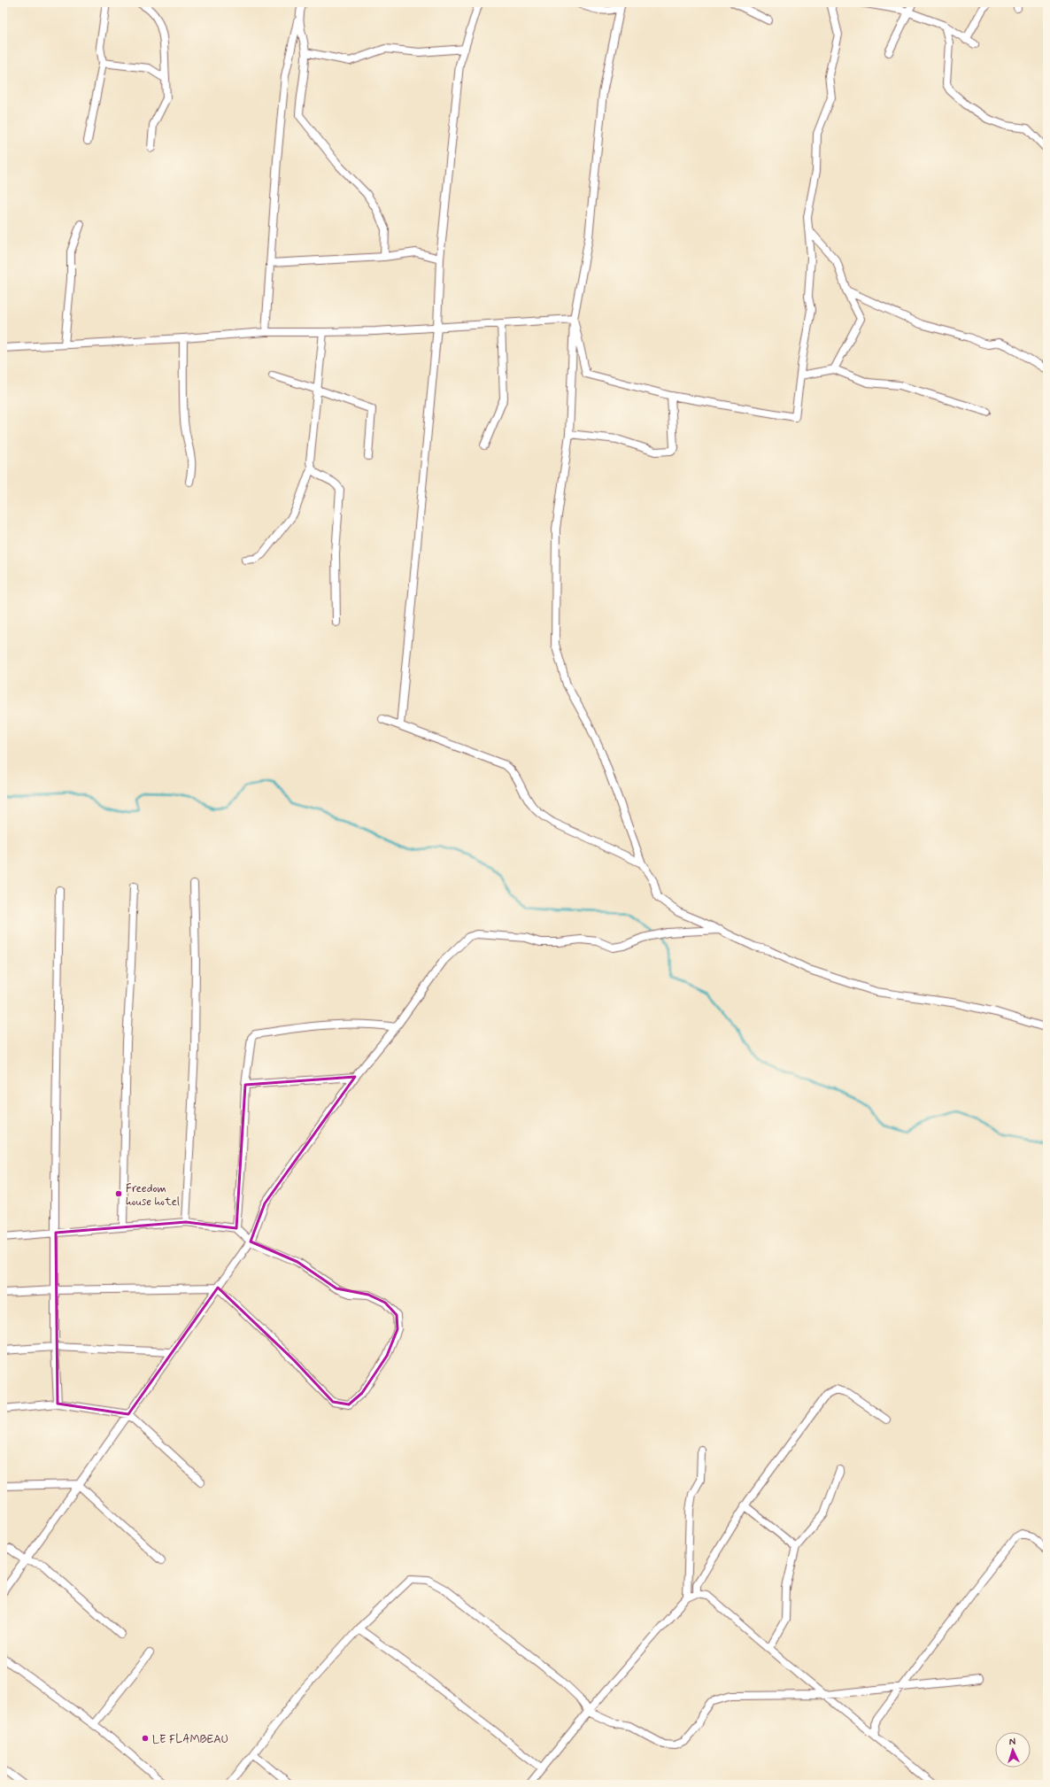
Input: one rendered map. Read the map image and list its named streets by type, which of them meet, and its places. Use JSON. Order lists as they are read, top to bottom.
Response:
{
  "places": ["Freedom house hotel", "LE FLAMBEAU"],
  "north": "top"
}
